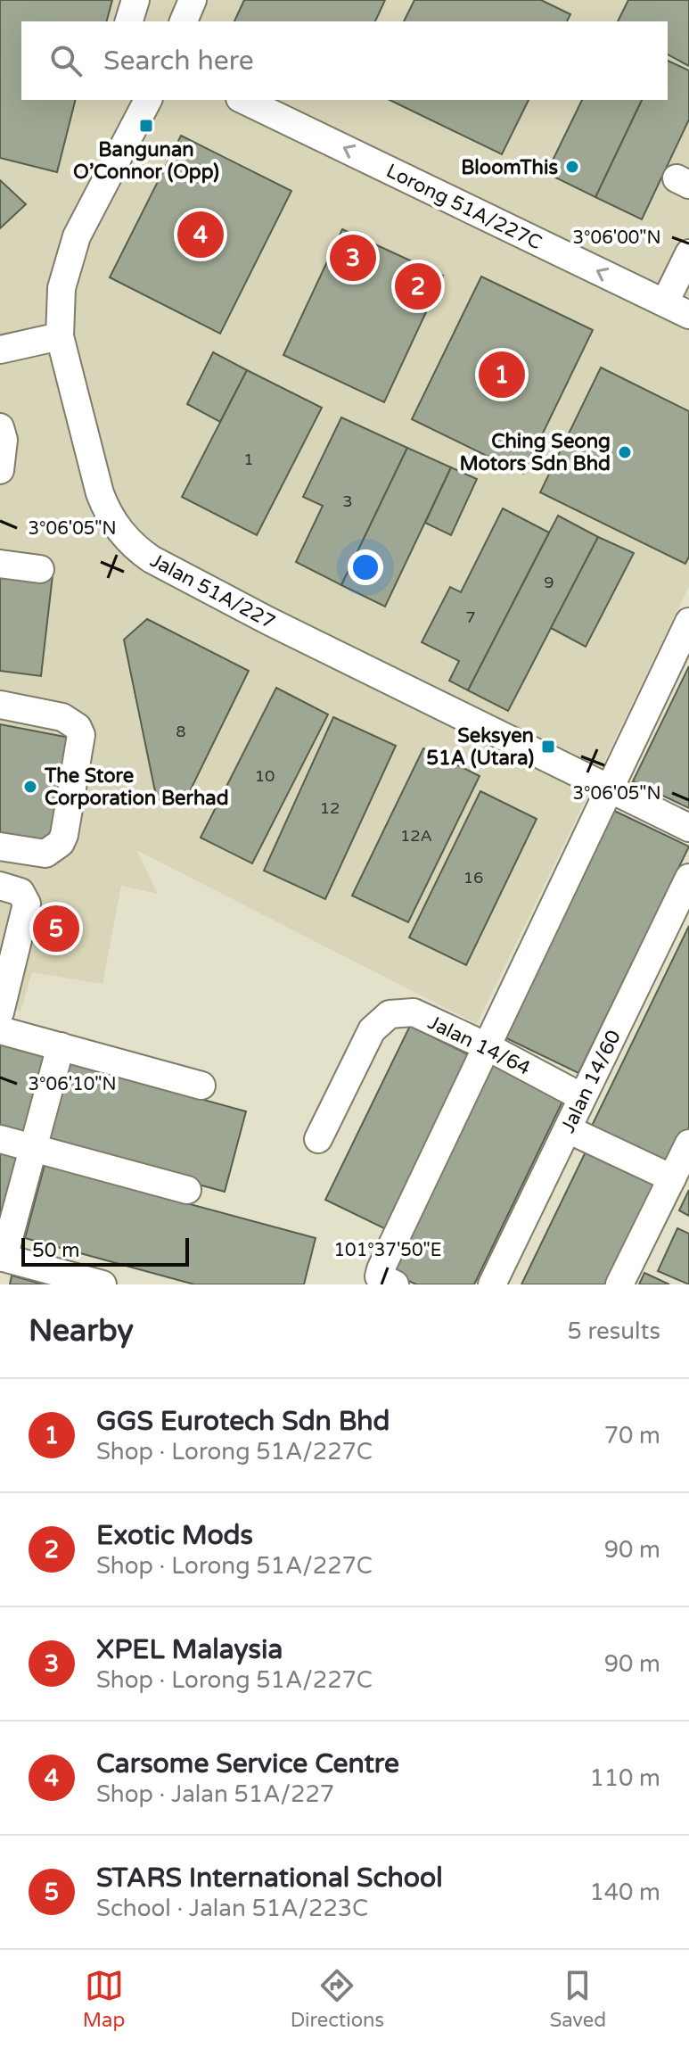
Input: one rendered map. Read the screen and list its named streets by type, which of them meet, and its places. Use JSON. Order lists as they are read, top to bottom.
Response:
{
  "streets": {
    "street": [
      "Lorong 51A/227C",
      "Jalan 51A/227",
      "Jalan 14/64",
      "Jalan 14/60"
    ]
  },
  "crossings": [
    ["Jalan 14/64", "Jalan 14/60"]
  ],
  "one_way": ["Lorong 51A/227C"],
  "places": {
    "transit": ["Bangunan O’Connor (Opp)", "Seksyen 51A (Utara)"],
    "other": ["BloomThis", "Ching Seong Motors Sdn Bhd", "The Store Corporation Berhad"]
  },
  "house_numbers": [
    "1",
    "3",
    "9",
    "7",
    "8",
    "10",
    "12",
    "12A",
    "16"
  ],
  "scale_bar": "50 m",
  "page": {
    "search": "Search here",
    "pins": [
      "4",
      "3",
      "2",
      "1",
      "5"
    ],
    "scale": "50 m",
    "heading": ["Nearby", "5 results"],
    "list": [
      {
        "mark": "1",
        "name": "GGS Eurotech Sdn Bhd",
        "note": "Shop · Lorong 51A/227C",
        "value": "70 m"
      },
      {
        "mark": "2",
        "name": "Exotic Mods",
        "note": "Shop · Lorong 51A/227C",
        "value": "90 m"
      },
      {
        "mark": "3",
        "name": "XPEL Malaysia",
        "note": "Shop · Lorong 51A/227C",
        "value": "90 m"
      },
      {
        "mark": "4",
        "name": "Carsome Service Centre",
        "note": "Shop · Jalan 51A/227",
        "value": "110 m"
      },
      {
        "mark": "5",
        "name": "STARS International School",
        "note": "School · Jalan 51A/223C",
        "value": "140 m"
      }
    ],
    "nav": ["Map", "Directions", "Saved"]
  },
  "coordinates": [
    "3°06'00\"N",
    "3°06'05\"N",
    "3°06'10\"N",
    "101°37'50\"E"
  ]
}
